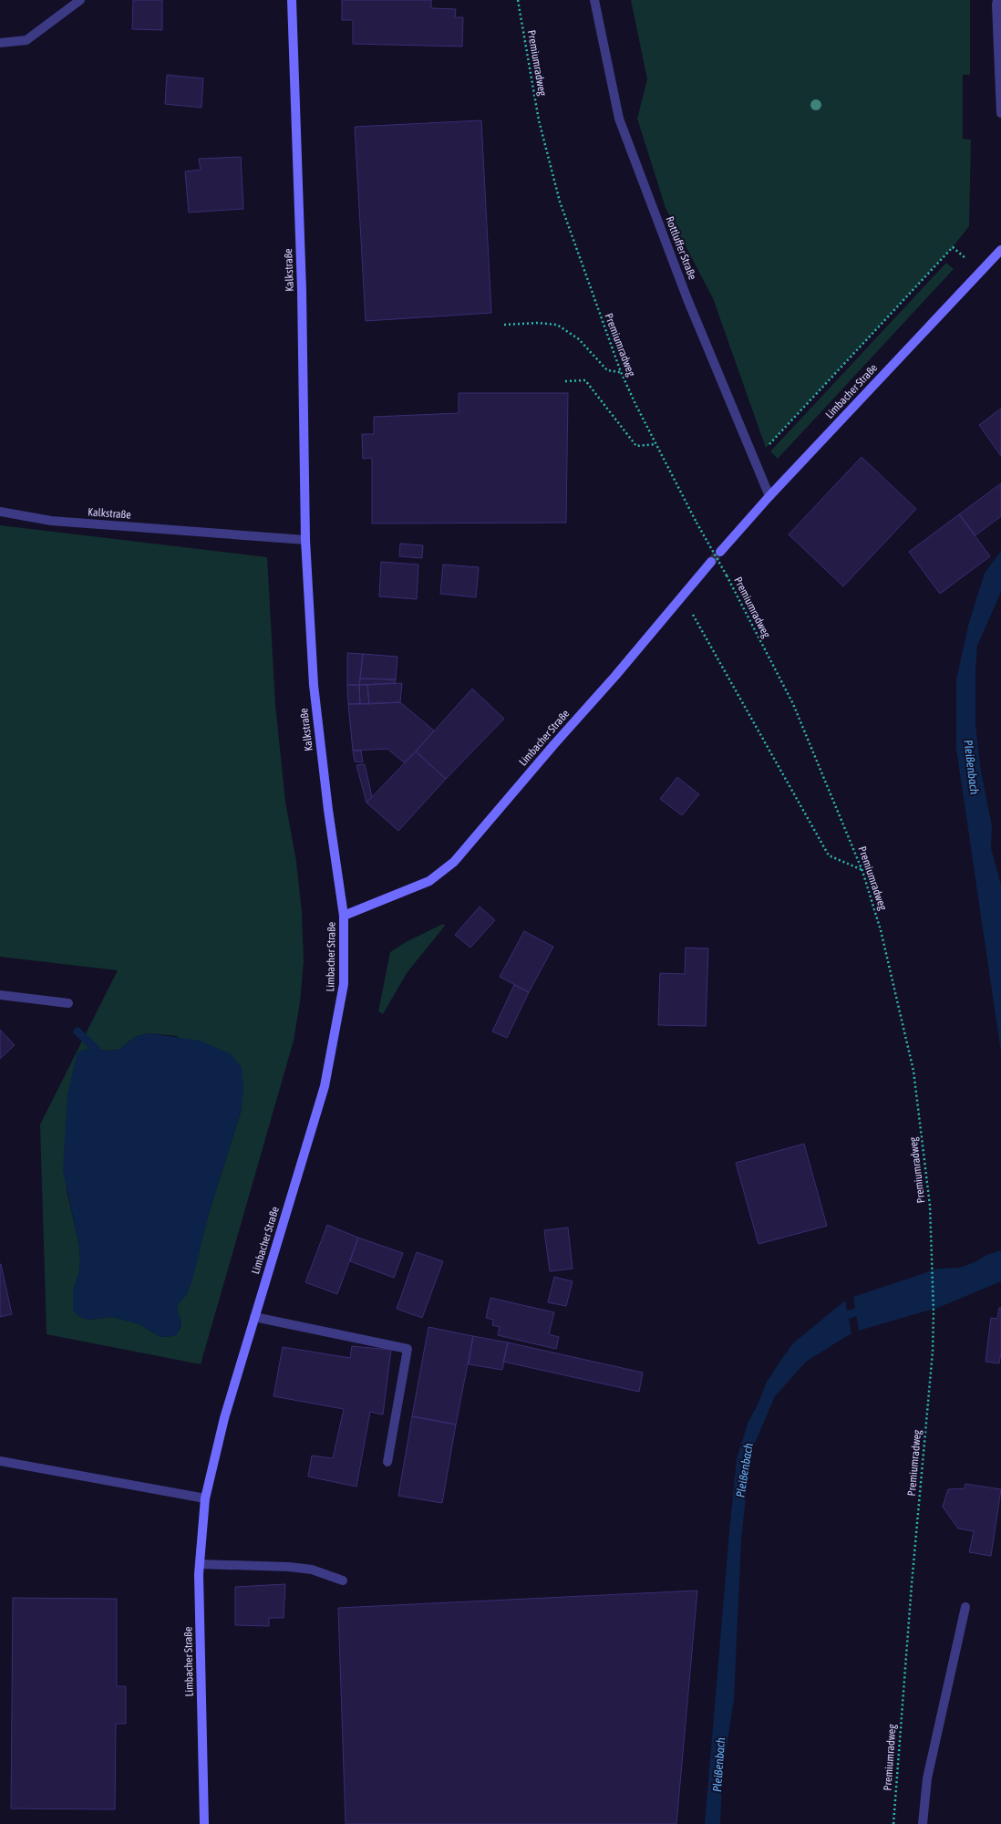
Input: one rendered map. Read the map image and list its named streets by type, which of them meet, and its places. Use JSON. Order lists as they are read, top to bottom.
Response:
{
  "streets": {
    "main road": ["Kalkstraße", "Limbacher Straße"],
    "street": ["Rottluffer Straße"],
    "path": ["Premiumradweg"]
  },
  "crossings": [
    ["Rottluffer Straße", "Limbacher Straße"],
    ["Kalkstraße", "Limbacher Straße"]
  ],
  "water": ["Pleißenbach"]
}
